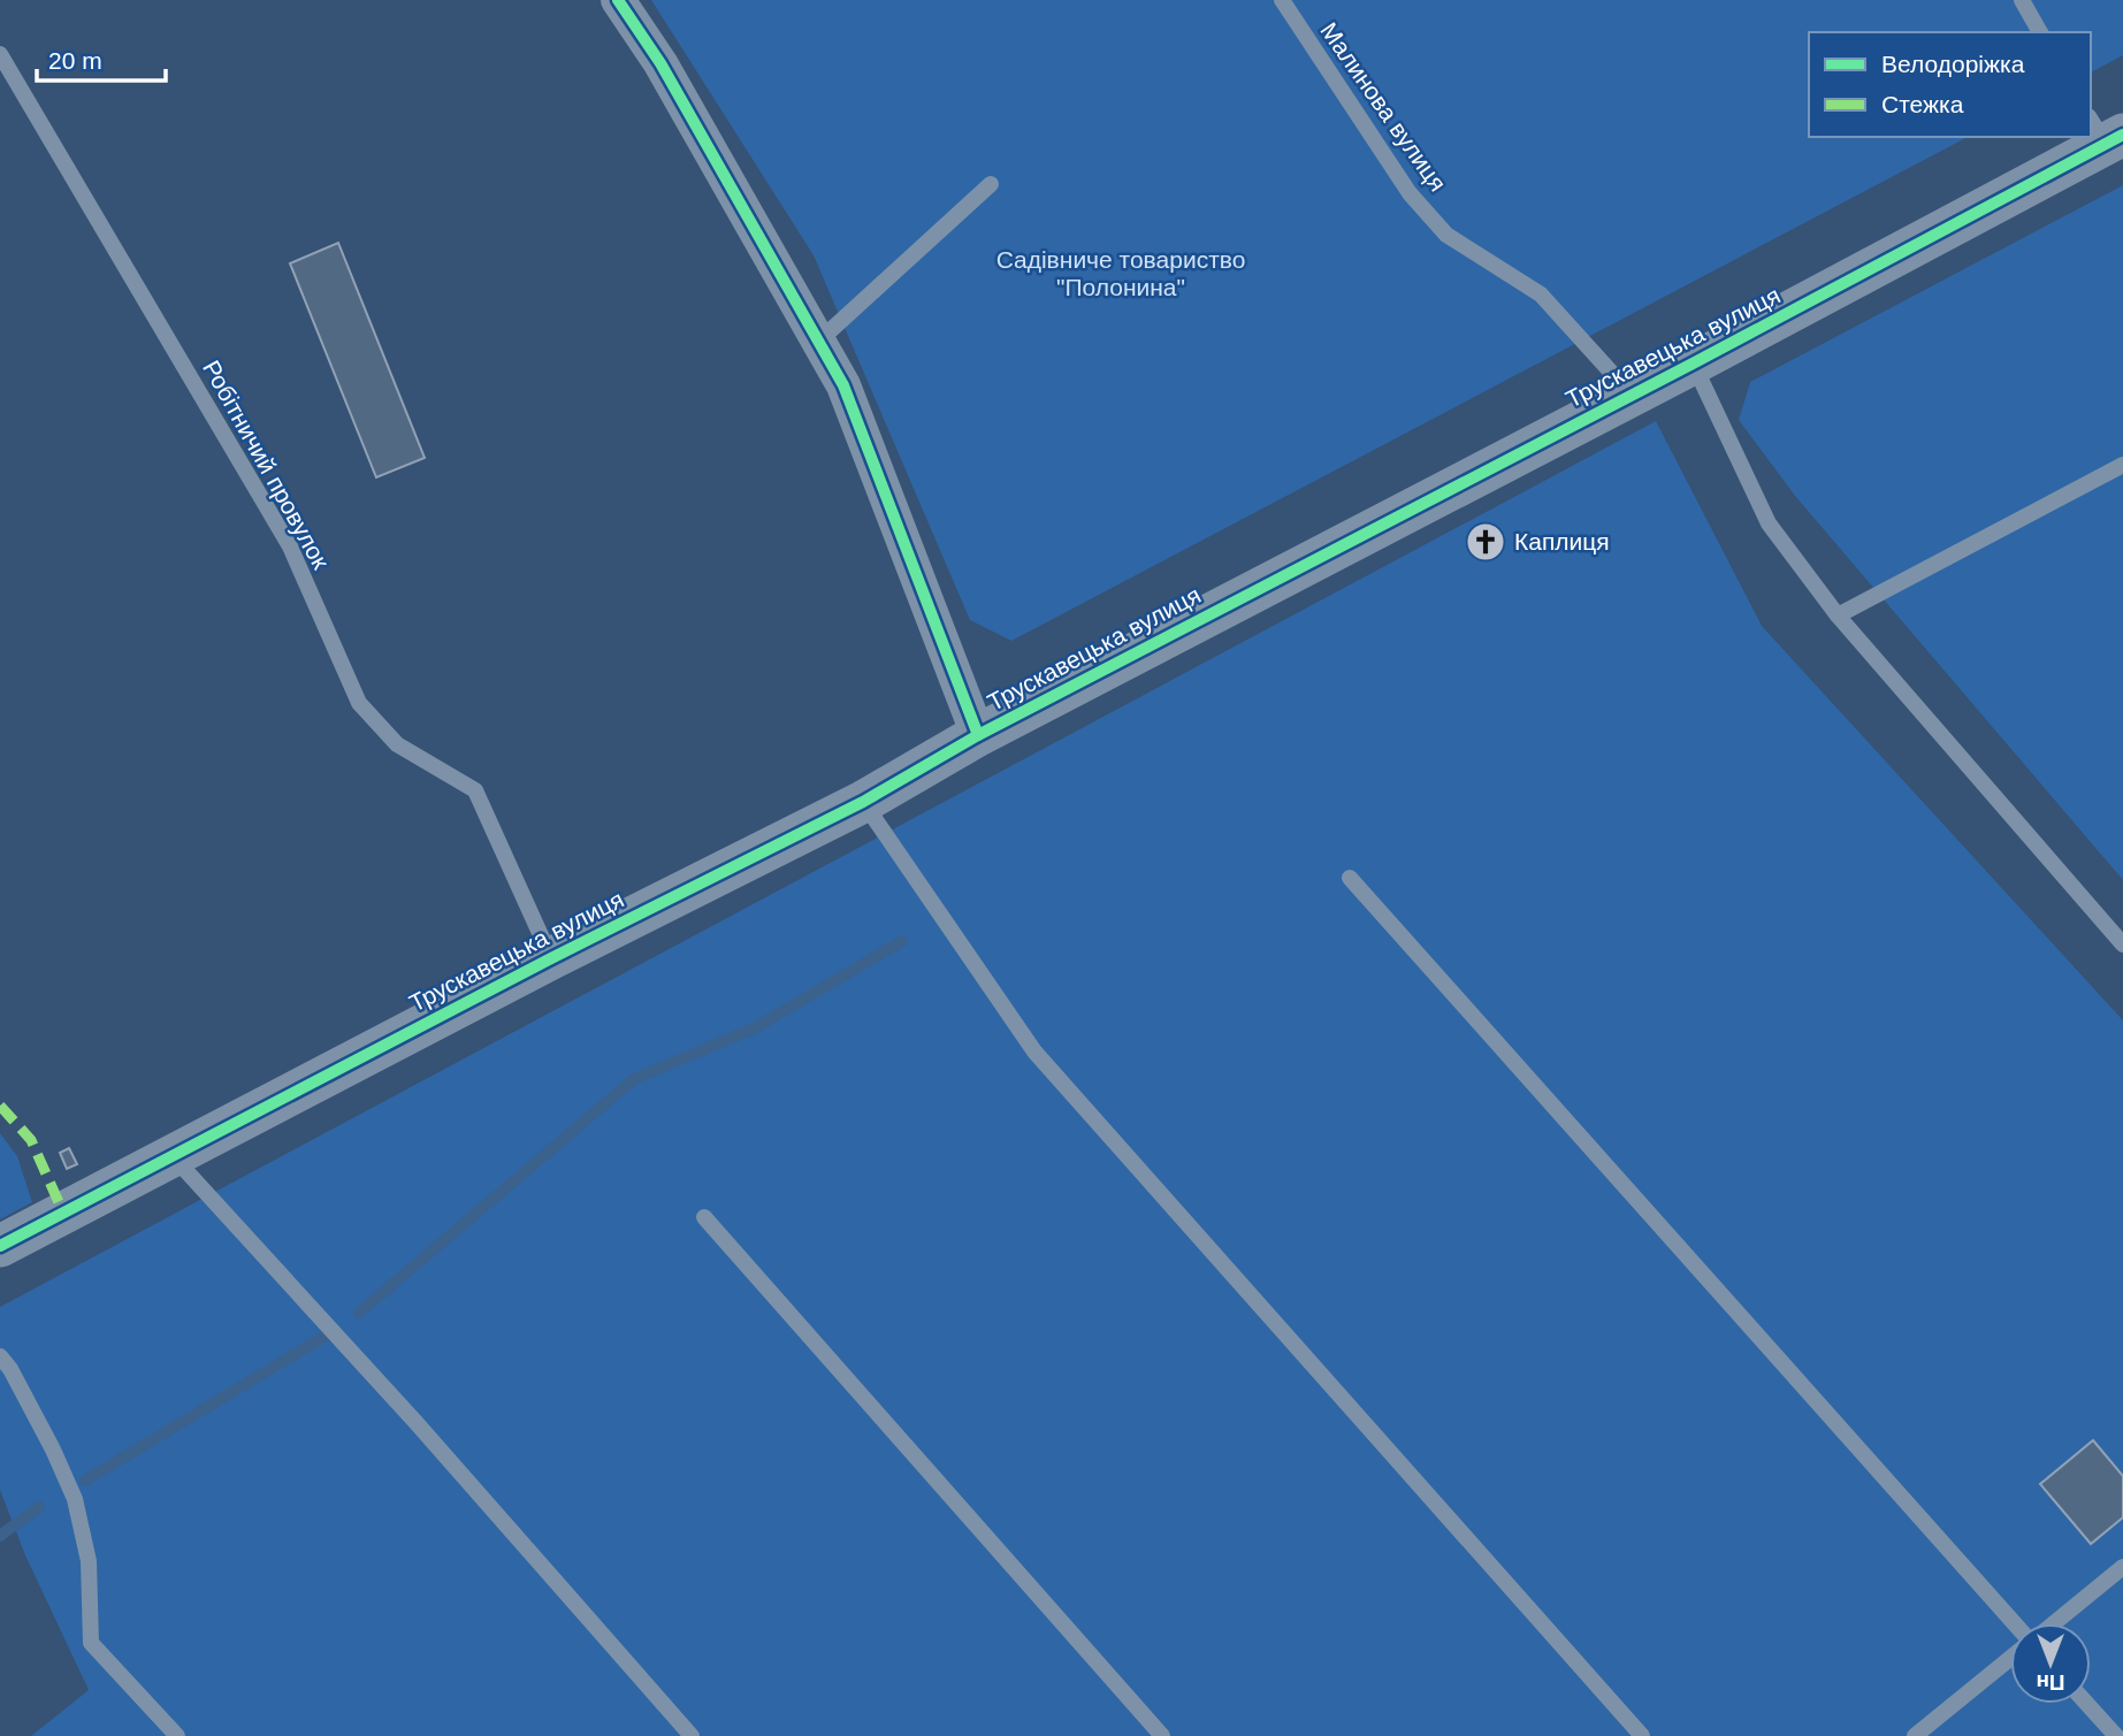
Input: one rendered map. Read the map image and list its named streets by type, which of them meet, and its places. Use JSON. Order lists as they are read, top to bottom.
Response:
{
  "streets": {
    "street": ["Трускавецька вулиця"],
    "lane": ["Малинова вулиця", "Робітничий провулок"]
  },
  "crossings": [
    ["Малинова вулиця", "Трускавецька вулиця"],
    ["Трускавецька вулиця", "Робітничий провулок"]
  ],
  "parks": ["Садівниче товариство \"Полонина\""],
  "places": {
    "church": ["Каплиця"]
  },
  "legend": ["Велодоріжка", "Стежка"],
  "scale_bar": "20 m",
  "north": "bottom"
}
